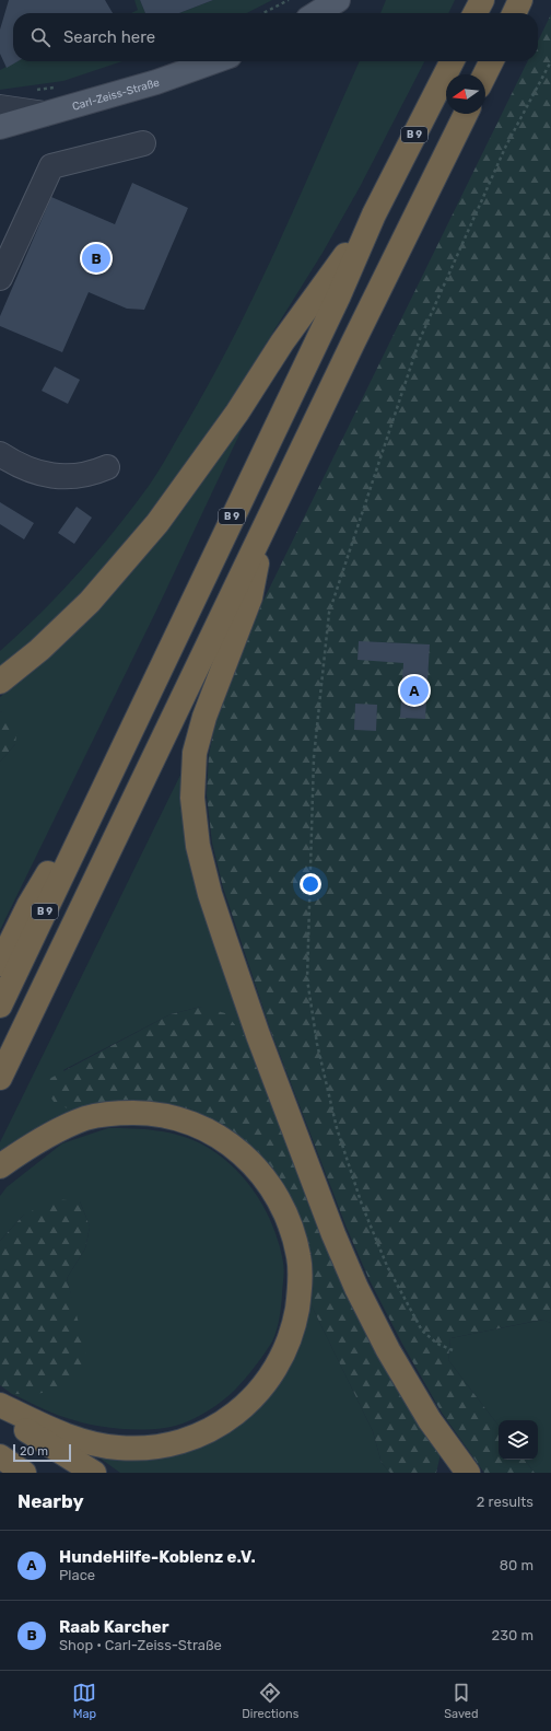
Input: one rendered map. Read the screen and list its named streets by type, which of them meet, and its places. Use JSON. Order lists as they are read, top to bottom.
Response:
{
  "streets": {
    "highway": ["B 9"],
    "main road": ["Carl-Zeiss-Straße"]
  },
  "scale_bar": "20 m",
  "north": "left",
  "page": {
    "search": "Search here",
    "pins": ["B", "A"],
    "scale": "20 m",
    "heading": ["Nearby", "2 results"],
    "list": [
      {
        "mark": "A",
        "name": "HundeHilfe-Koblenz e.V.",
        "note": "Place",
        "value": "80 m"
      },
      {
        "mark": "B",
        "name": "Raab Karcher",
        "note": "Shop · Carl-Zeiss-Straße",
        "value": "230 m"
      }
    ],
    "nav": ["Map", "Directions", "Saved"]
  }
}
